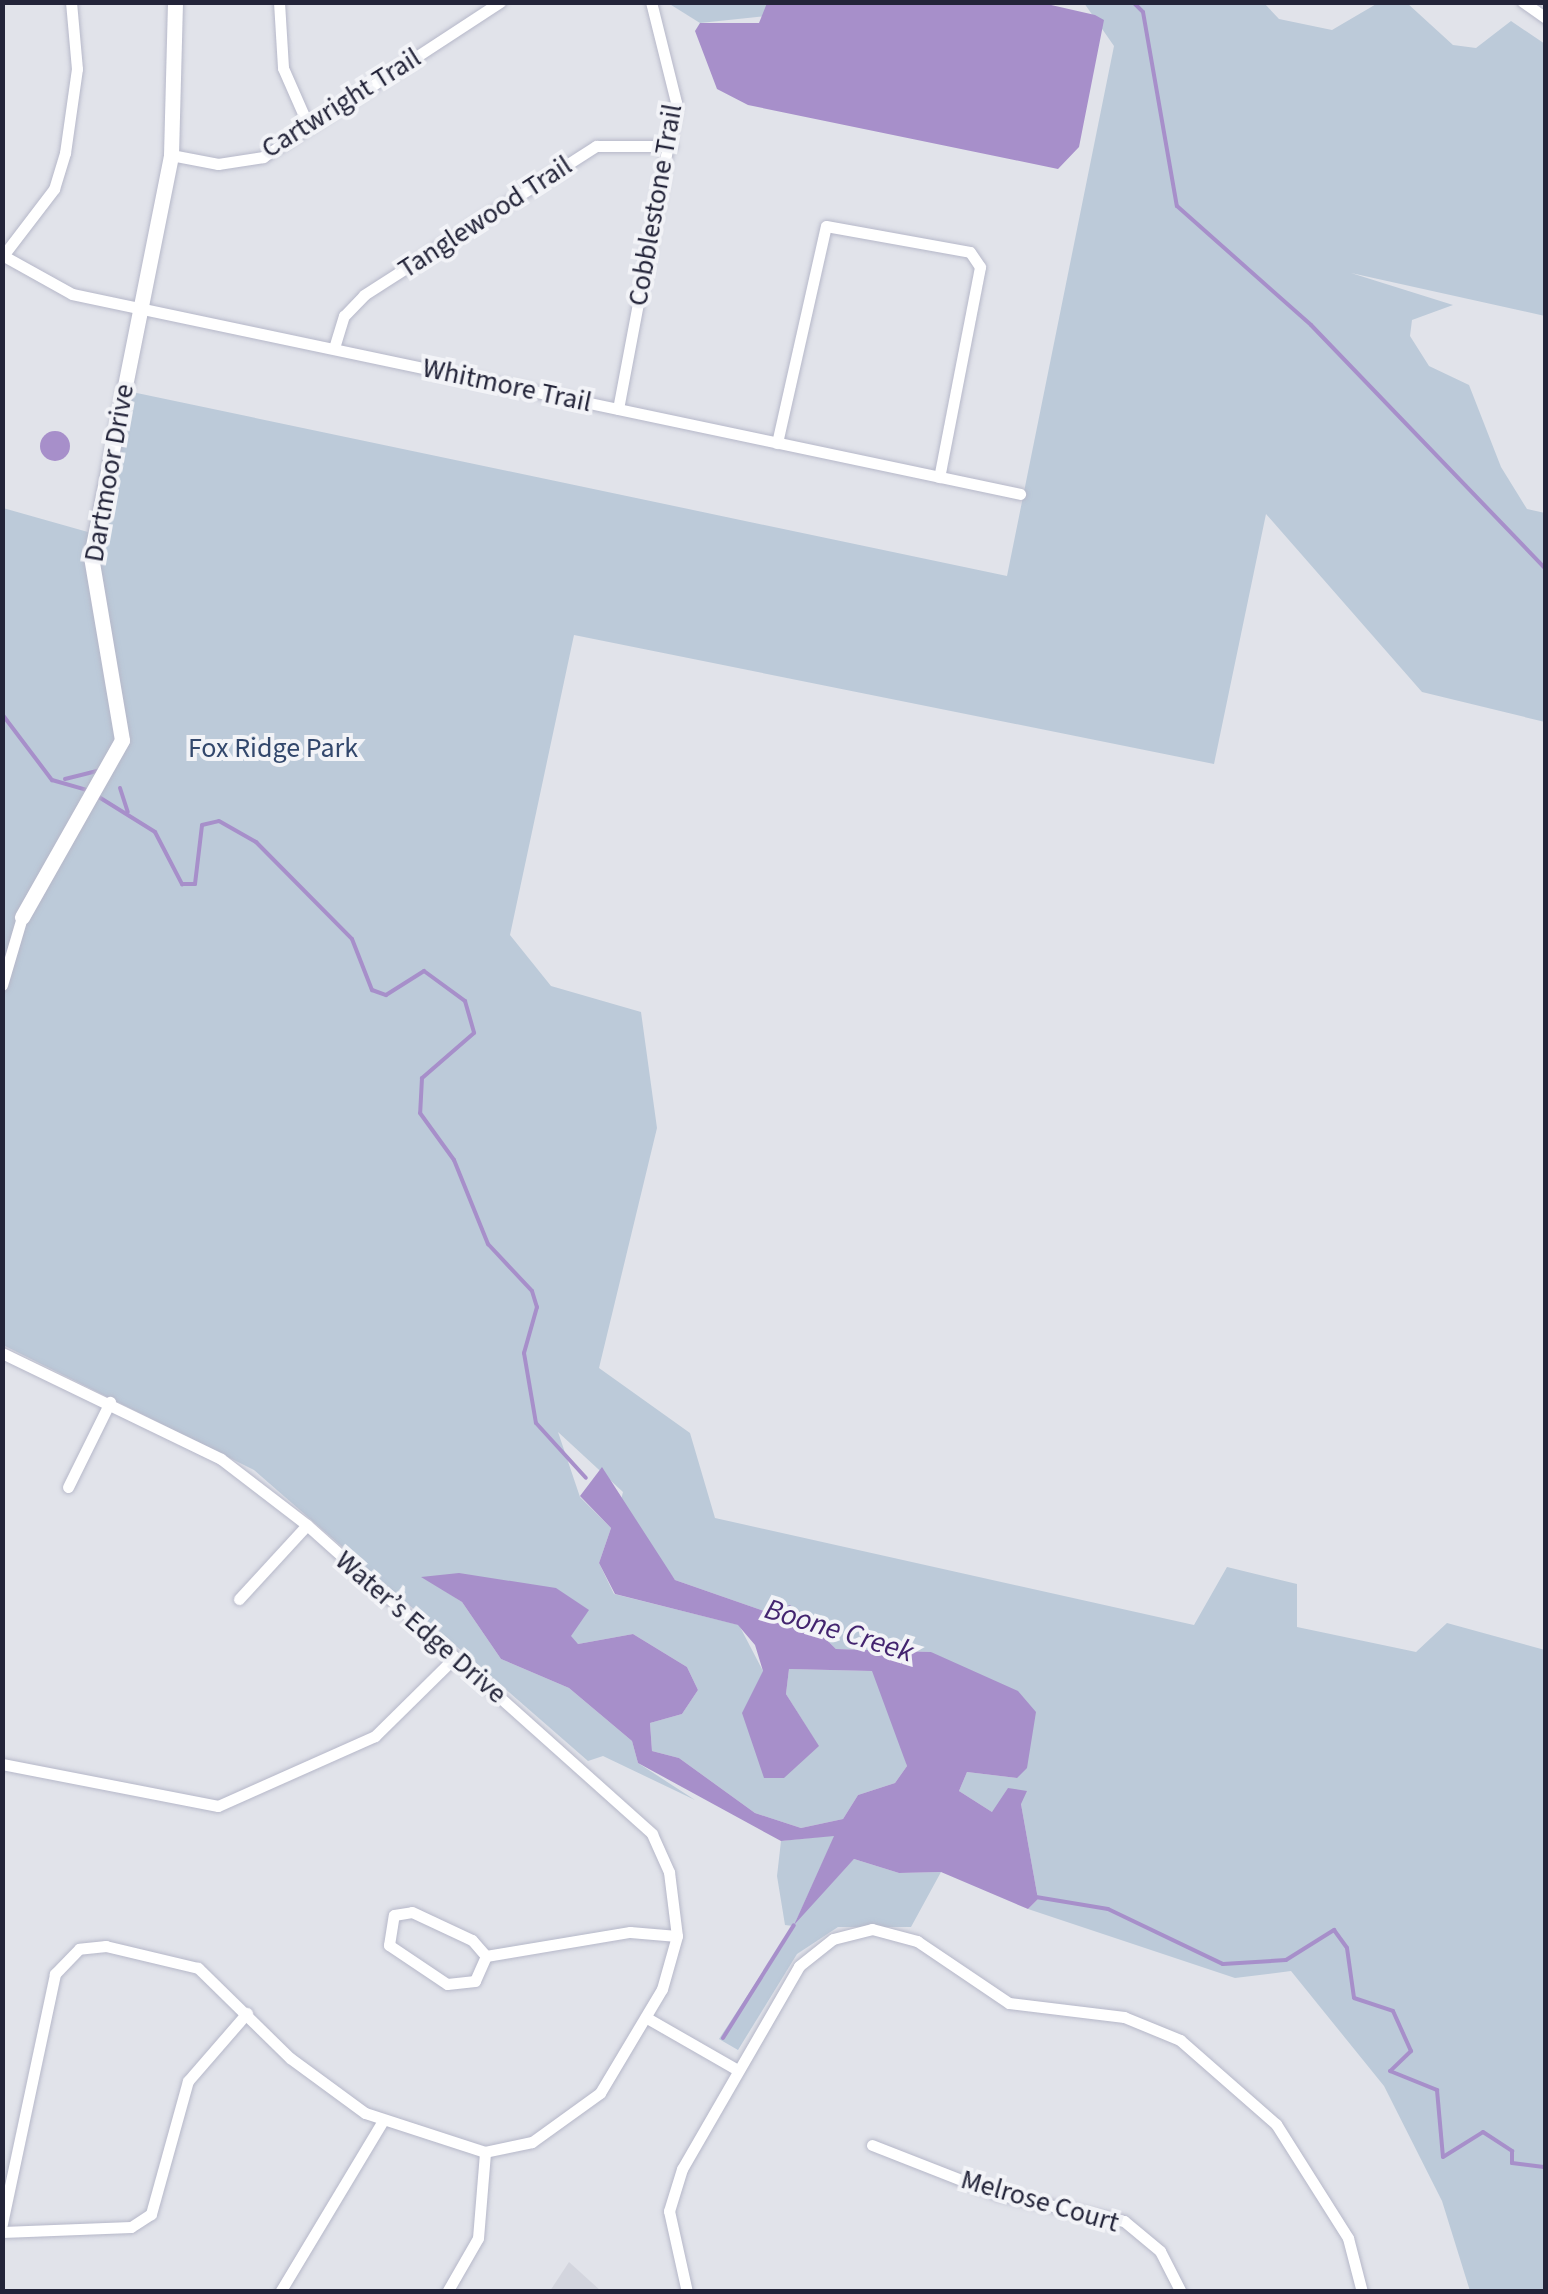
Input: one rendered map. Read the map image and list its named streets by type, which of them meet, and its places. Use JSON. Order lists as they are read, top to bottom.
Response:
{
  "streets": {
    "street": [
      "Cartwright Trail",
      "Cobblestone Trail",
      "Tanglewood Trail",
      "Whitmore Trail",
      "Dartmoor Drive",
      "Water’s Edge Drive",
      "Melrose Court"
    ]
  },
  "crossings": [
    ["Cartwright Trail", "Dartmoor Drive"],
    ["Cobblestone Trail", "Tanglewood Trail"],
    ["Cobblestone Trail", "Whitmore Trail"],
    ["Tanglewood Trail", "Whitmore Trail"],
    ["Whitmore Trail", "Dartmoor Drive"]
  ],
  "water": ["Boone Creek"],
  "parks": ["Fox Ridge Park"]
}
